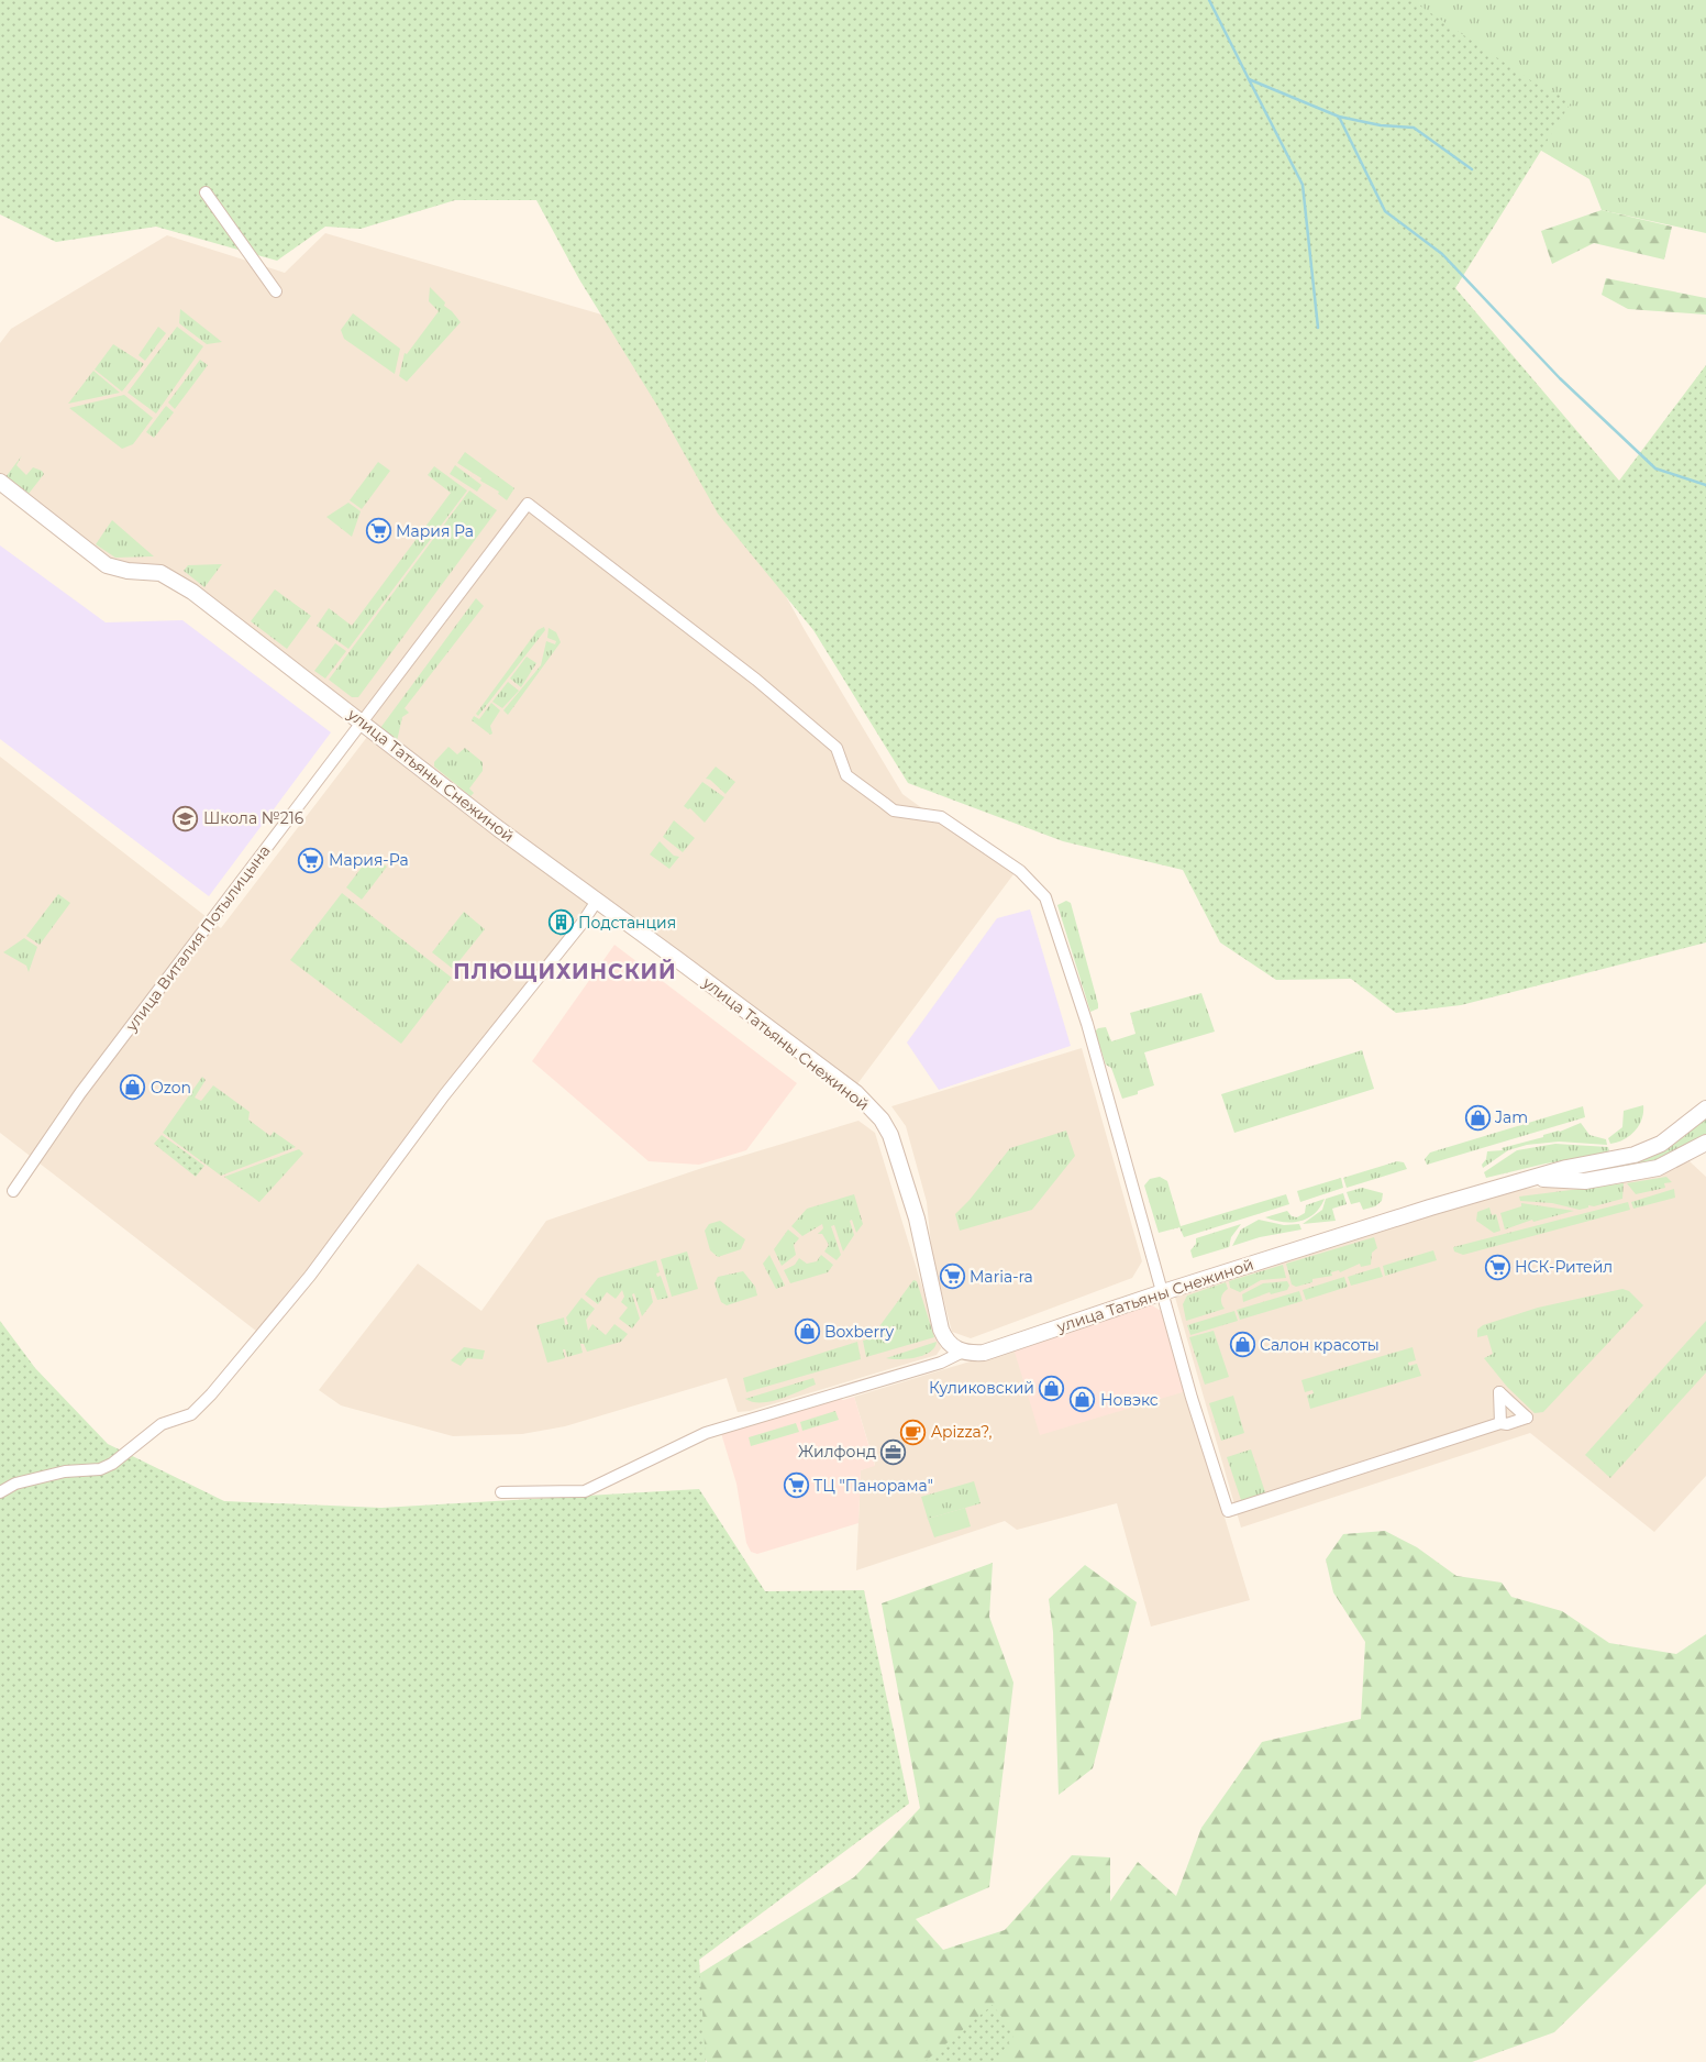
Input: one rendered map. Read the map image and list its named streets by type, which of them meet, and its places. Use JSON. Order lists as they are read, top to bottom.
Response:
{
  "streets": {
    "street": ["улица Татьяны Снежиной", "улица Виталия Потылицына"]
  },
  "crossings": [
    ["улица Татьяны Снежиной", "улица Виталия Потылицына"]
  ],
  "districts": ["ПЛЮЩИХИНСКИЙ"],
  "places": {
    "supermarket": [
      "Мария Ра",
      "Мария-Ра",
      "НСК-Ритейл",
      "Maria-ra",
      "ТЦ \"Панорама\""
    ],
    "school or university": ["Школа №216"],
    "building": ["Подстанция"],
    "shop": [
      "Ozon",
      "Jam",
      "Boxberry",
      "Салон красоты",
      "Куликовский",
      "Новэкс"
    ],
    "cafe": ["Apizza?,"],
    "office": ["Жилфонд"]
  }
}
